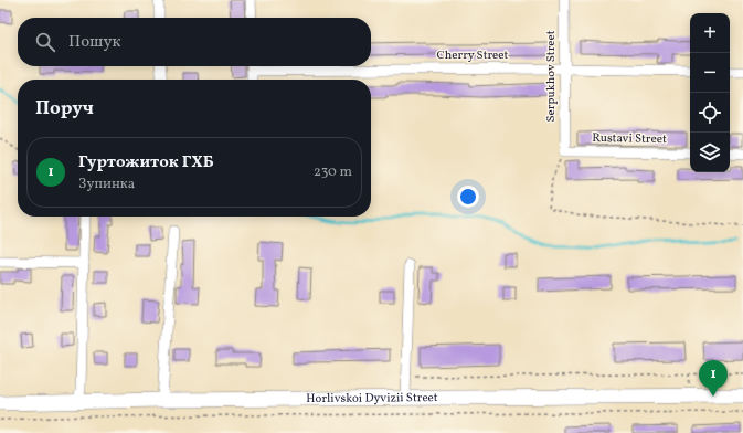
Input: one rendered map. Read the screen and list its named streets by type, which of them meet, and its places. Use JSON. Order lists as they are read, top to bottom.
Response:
{
  "streets": {
    "main road": ["Horlivskoi Dyvizii Street"],
    "street": ["Cherry Street", "Serpukhov Street", "Rustavi Street"]
  },
  "crossings": [
    ["Cherry Street", "Serpukhov Street"],
    ["Serpukhov Street", "Rustavi Street"]
  ],
  "page": {
    "map_buttons": ["+", "−"],
    "search": "Пошук",
    "heading": "Поруч",
    "list": [
      {
        "mark": "1",
        "name": "Гуртожиток ГХБ",
        "note": "Зупинка",
        "value": "230 m"
      }
    ],
    "pins": "1"
  }
}
